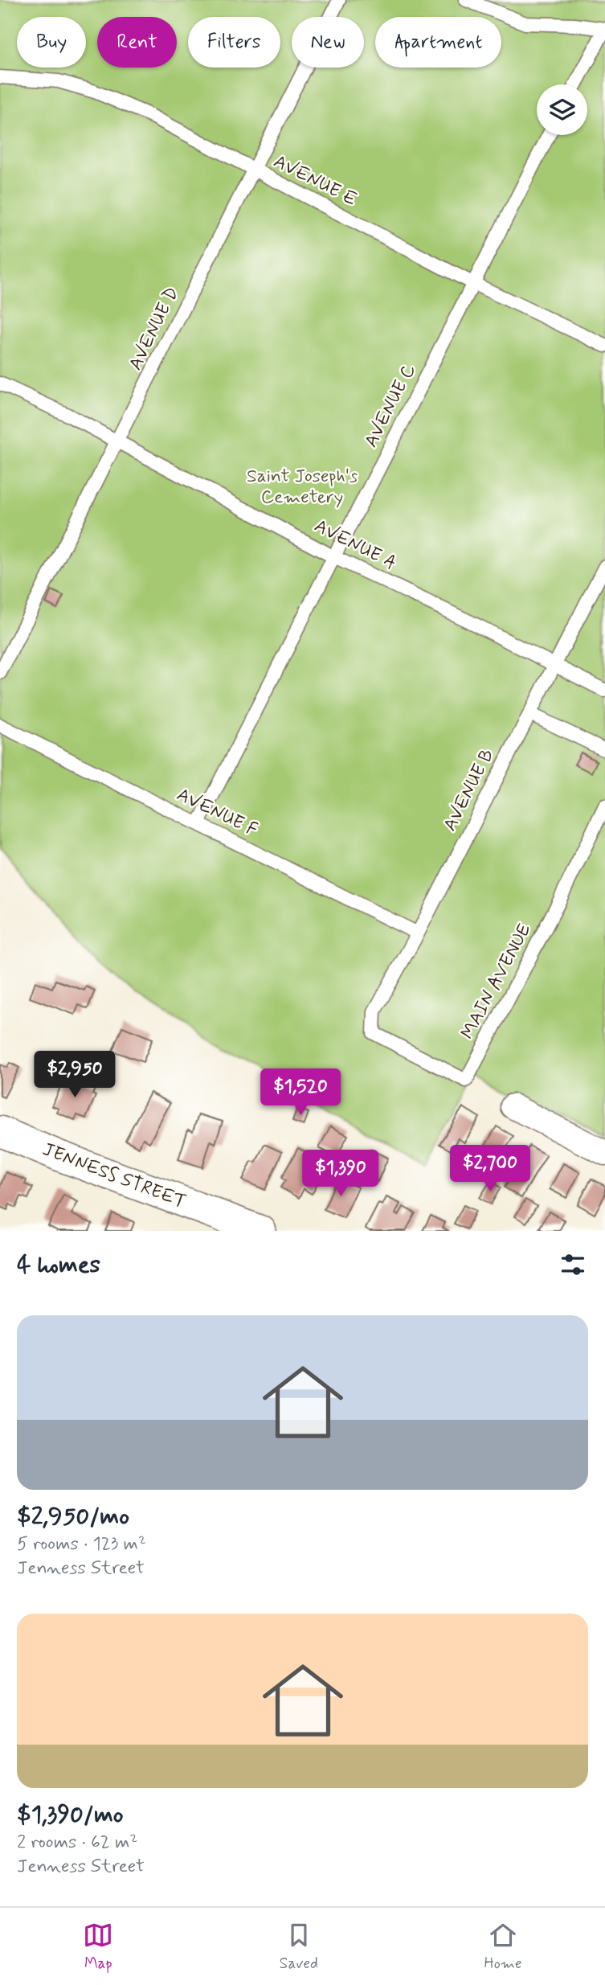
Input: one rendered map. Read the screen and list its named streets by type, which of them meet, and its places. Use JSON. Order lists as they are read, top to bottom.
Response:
{
  "streets": {
    "street": ["JENNESS STREET"],
    "lane": [
      "AVENUE E",
      "AVENUE D",
      "AVENUE C",
      "AVENUE A",
      "AVENUE B",
      "AVENUE F",
      "MAIN AVENUE"
    ]
  },
  "crossings": [
    ["AVENUE E", "AVENUE D"],
    ["AVENUE E", "AVENUE C"],
    ["AVENUE D", "AVENUE A"],
    ["AVENUE C", "AVENUE A"],
    ["AVENUE C", "AVENUE F"],
    ["AVENUE A", "AVENUE B"],
    ["AVENUE B", "AVENUE F"],
    ["AVENUE B", "MAIN AVENUE"]
  ],
  "parks": ["Saint Joseph's Cemetery"],
  "page": {
    "chip": [
      "Buy",
      "Rent",
      "Filters",
      "New",
      "Apartment"
    ],
    "price": [
      "$2,950",
      "$1,520",
      "$2,700",
      "$1,390"
    ],
    "heading": "4 homes",
    "list": [
      {
        "name": "$2,950/mo",
        "note": "5 rooms · 123 m² · Jenness Street"
      },
      {
        "name": "$1,390/mo",
        "note": "2 rooms · 62 m² · Jenness Street"
      }
    ],
    "tabs": ["Map", "Saved", "Home"]
  }
}
